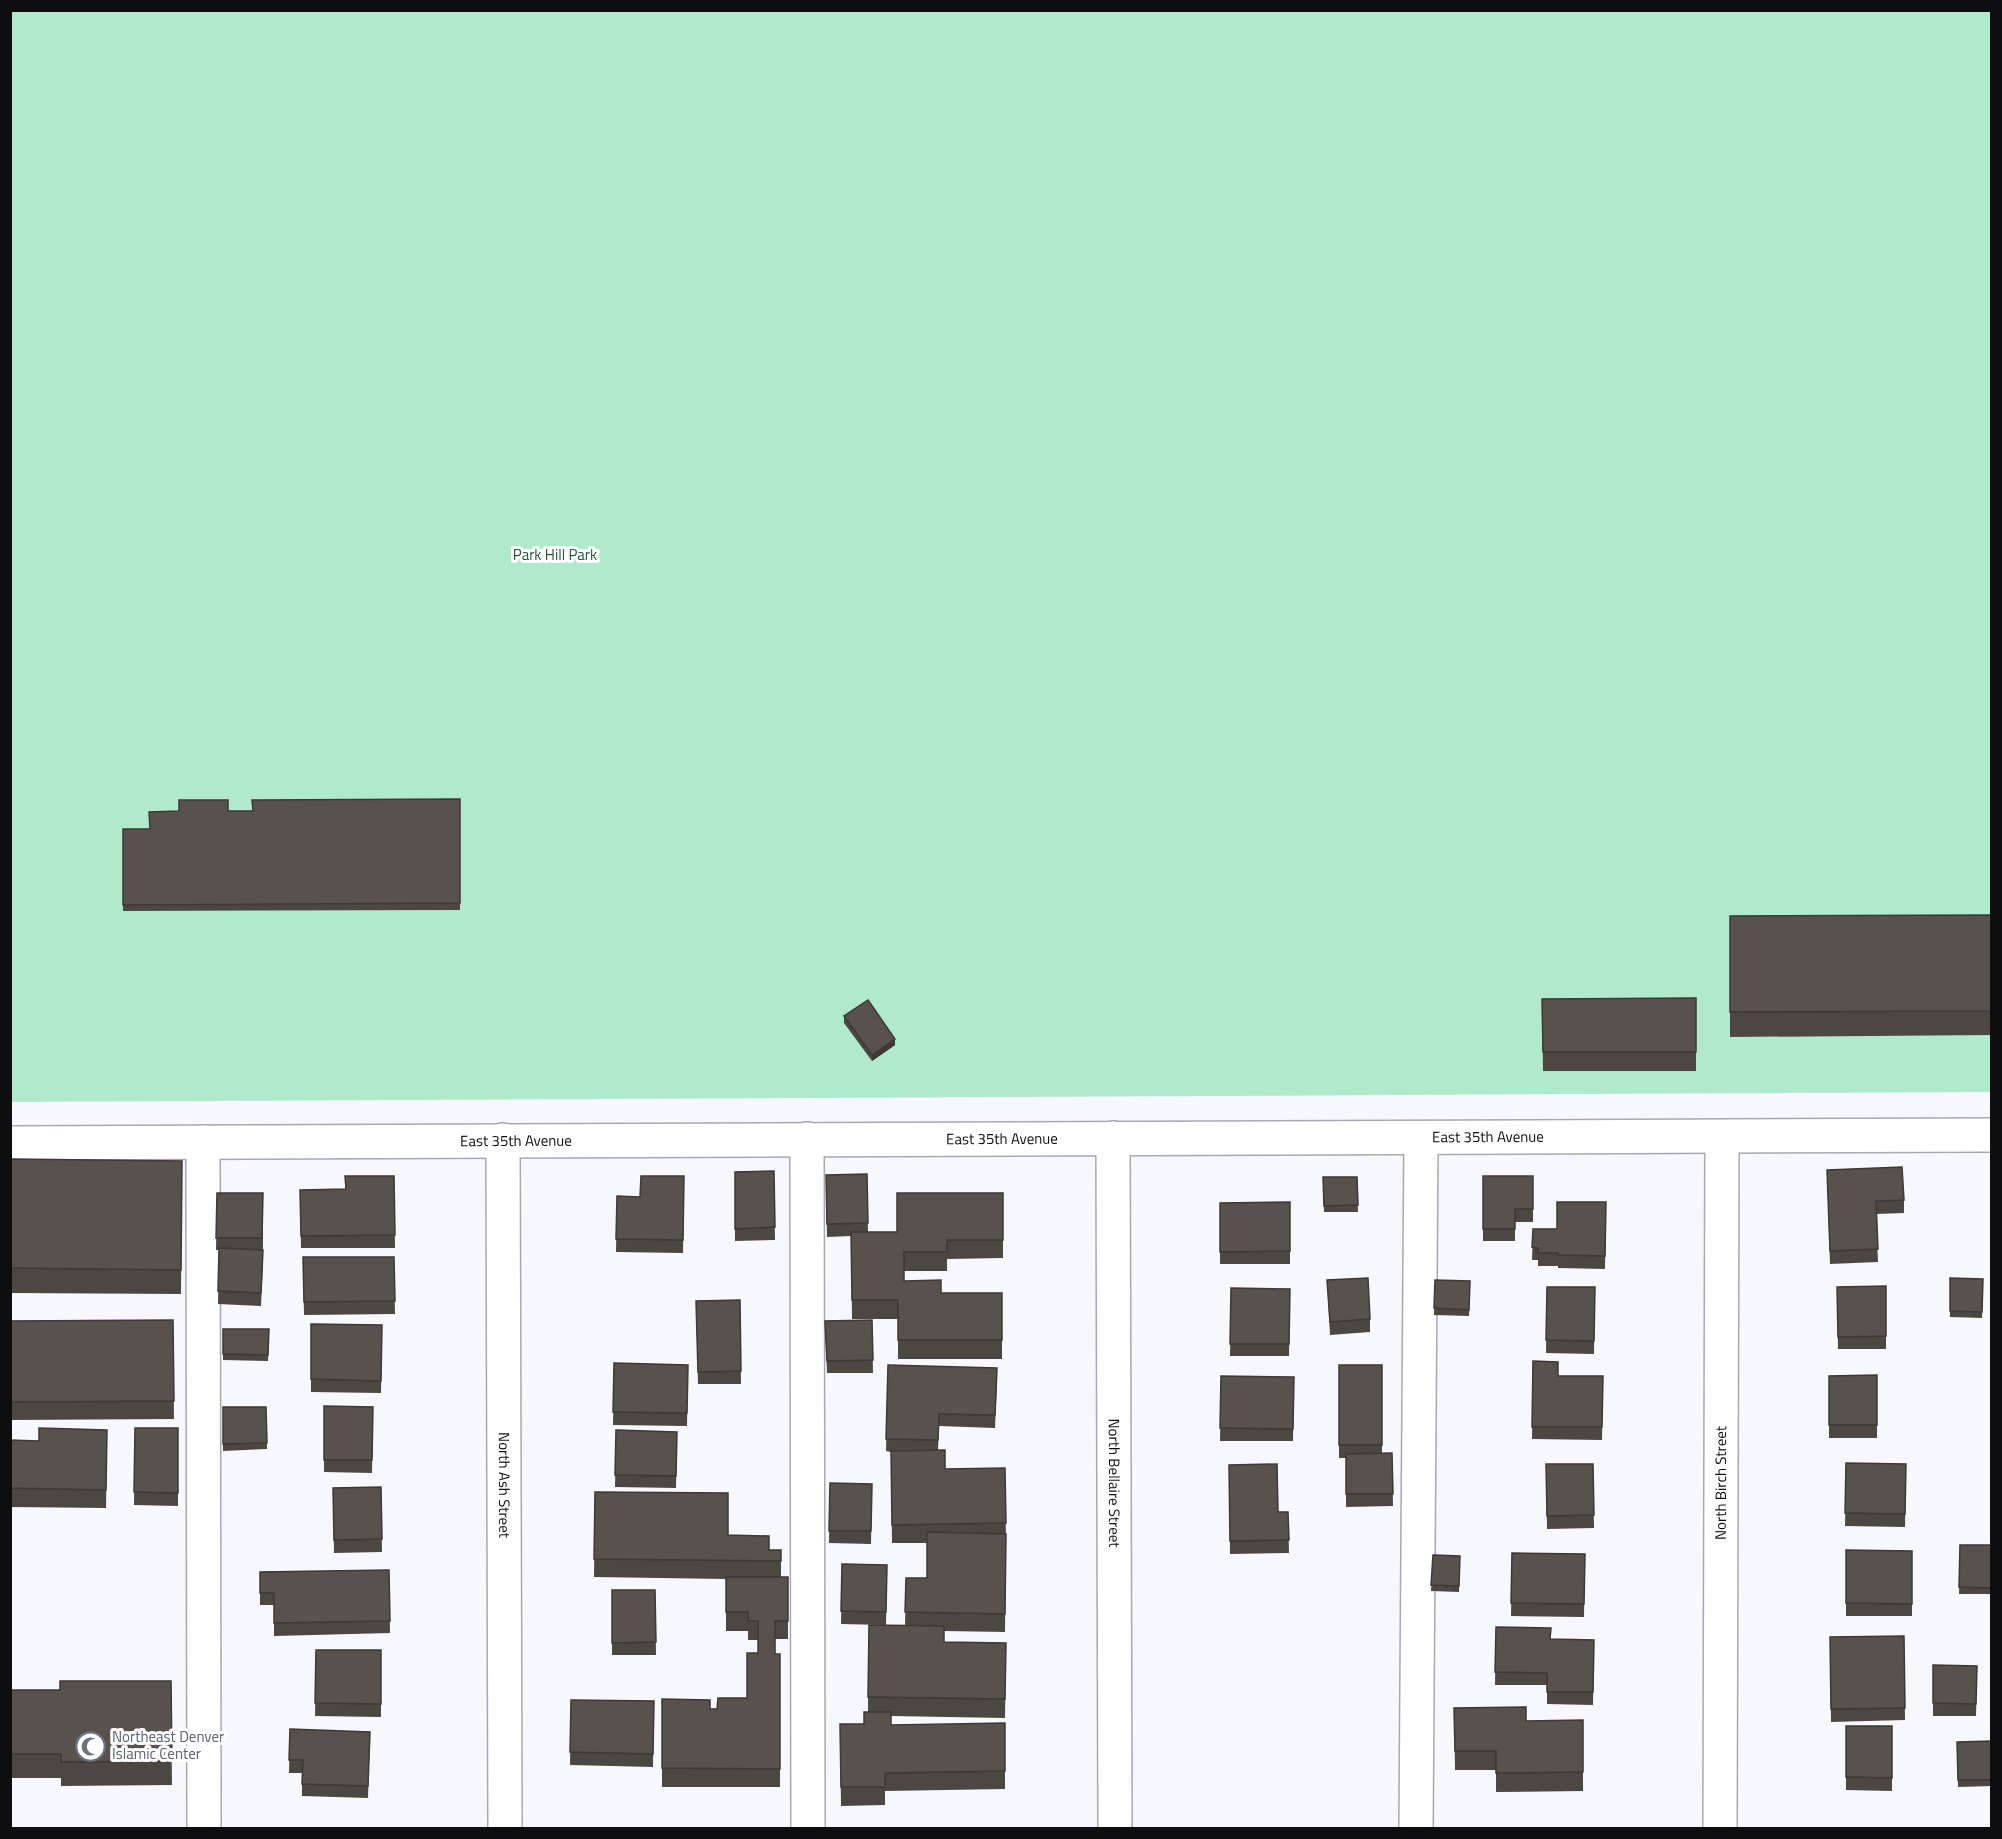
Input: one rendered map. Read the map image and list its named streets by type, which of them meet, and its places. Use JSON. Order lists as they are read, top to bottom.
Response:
{
  "streets": {
    "street": [
      "East 35th Avenue",
      "North Bellaire Street",
      "North Birch Street",
      "North Ash Street"
    ]
  },
  "crossings": [
    ["East 35th Avenue", "North Bellaire Street"],
    ["East 35th Avenue", "North Birch Street"],
    ["East 35th Avenue", "North Ash Street"]
  ],
  "parks": ["Park Hill Park"],
  "places": {
    "mosque": ["Northeast Denver Islamic Center"]
  }
}
